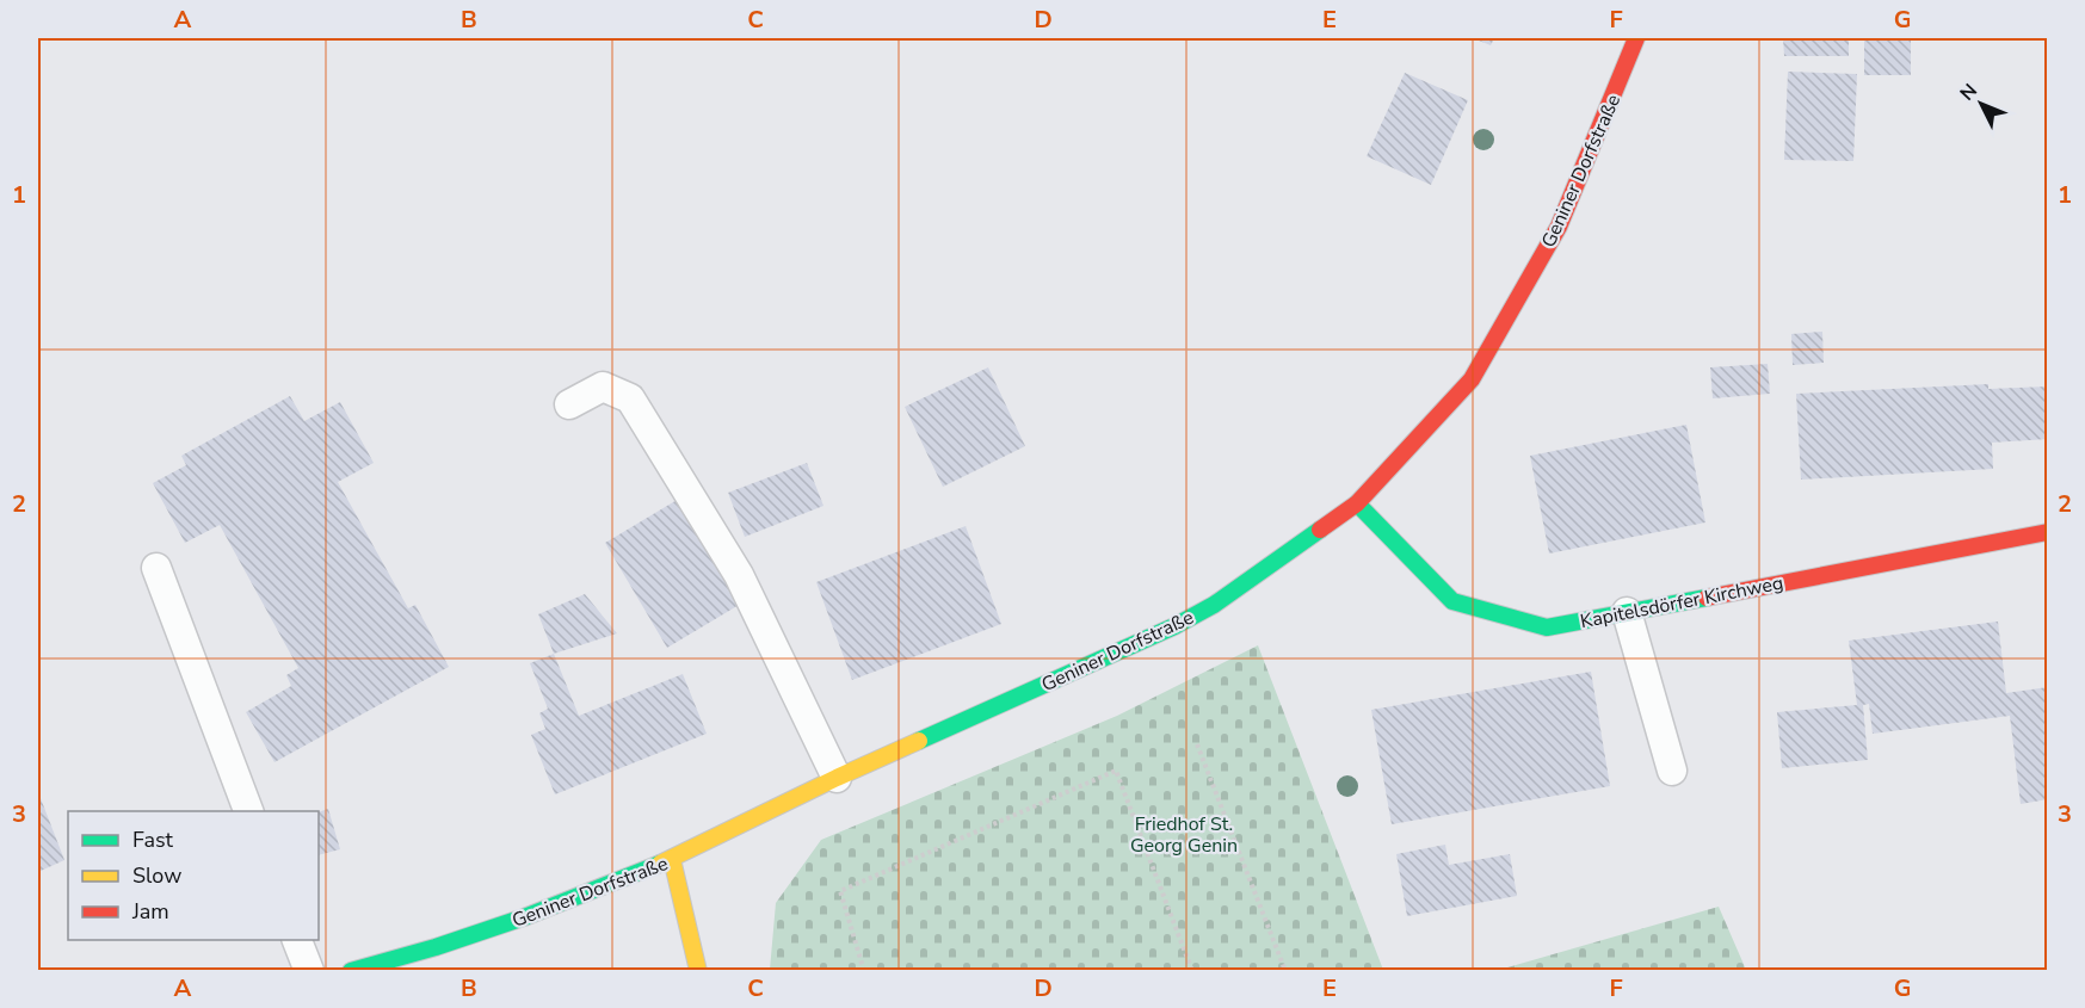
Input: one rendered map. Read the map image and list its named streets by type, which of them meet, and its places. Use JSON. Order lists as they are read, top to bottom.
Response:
{
  "streets": {
    "main road": ["Geniner Dorfstraße", "Kapitelsdörfer Kirchweg"]
  },
  "crossings": [
    ["Geniner Dorfstraße", "Kapitelsdörfer Kirchweg"]
  ],
  "parks": ["Friedhof St. Georg Genin"],
  "legend": ["Fast", "Slow", "Jam"],
  "north": "top left",
  "grid": {
    "columns": [
      "A",
      "B",
      "C",
      "D",
      "E",
      "F",
      "G"
    ],
    "rows": ["1", "2", "3"]
  }
}
